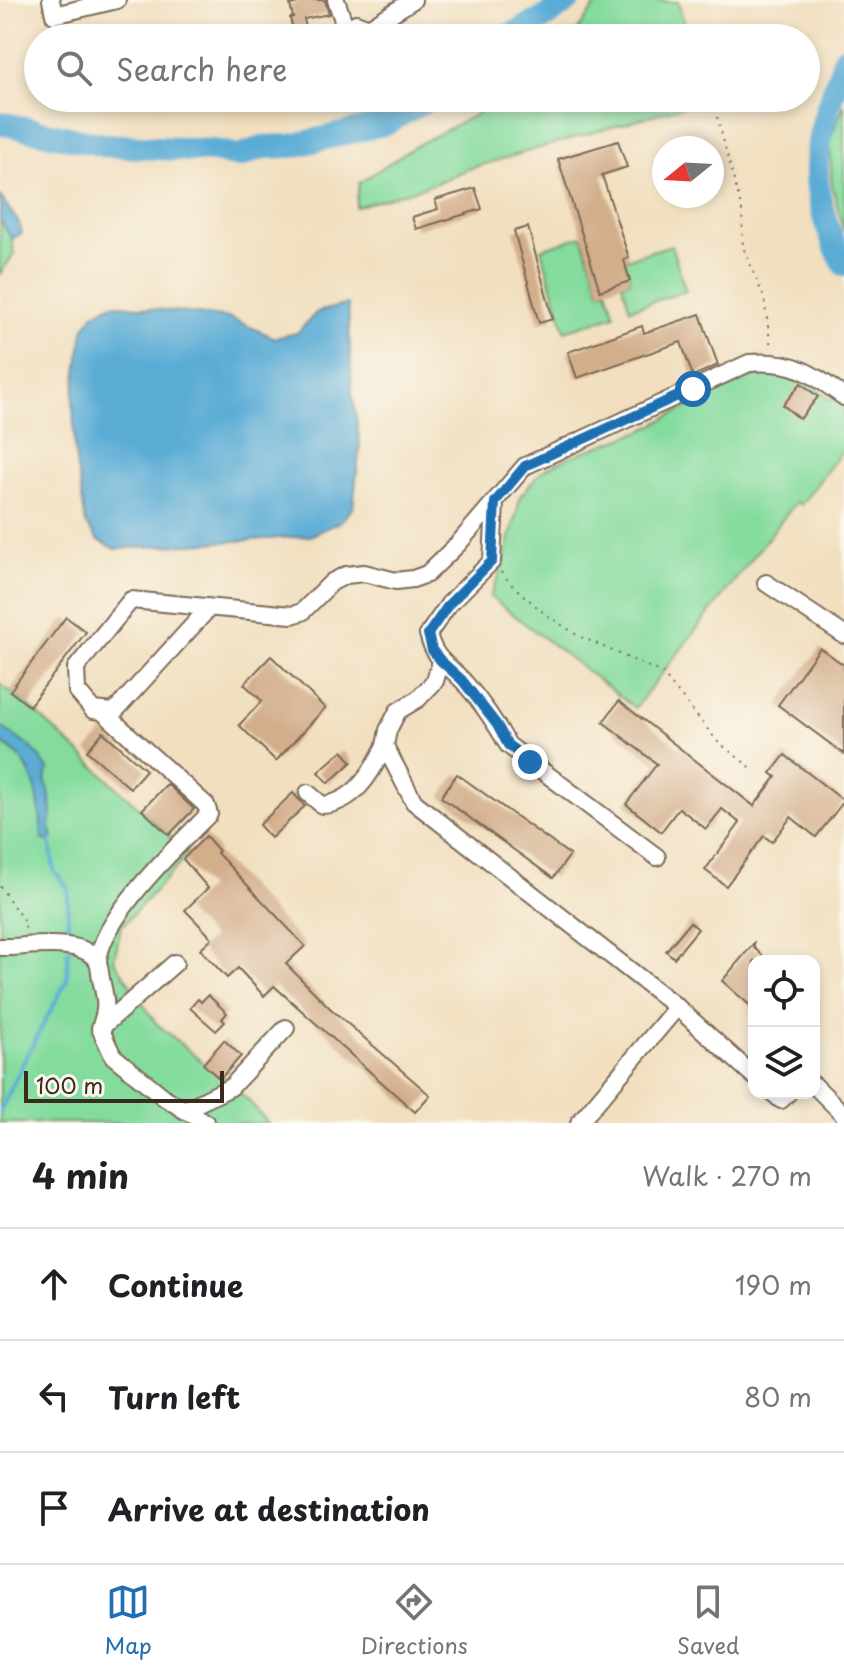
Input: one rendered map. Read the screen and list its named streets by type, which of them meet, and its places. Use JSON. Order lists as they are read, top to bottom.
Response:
{
  "scale_bar": "100 m",
  "north": "left",
  "page": {
    "search": "Search here",
    "scale": "100 m",
    "heading": ["4 min", "Walk · 270 m"],
    "list": [
      ["Continue", "190 m"],
      ["Turn left", "80 m"],
      "Arrive at destination"
    ],
    "nav": ["Map", "Directions", "Saved"]
  }
}
